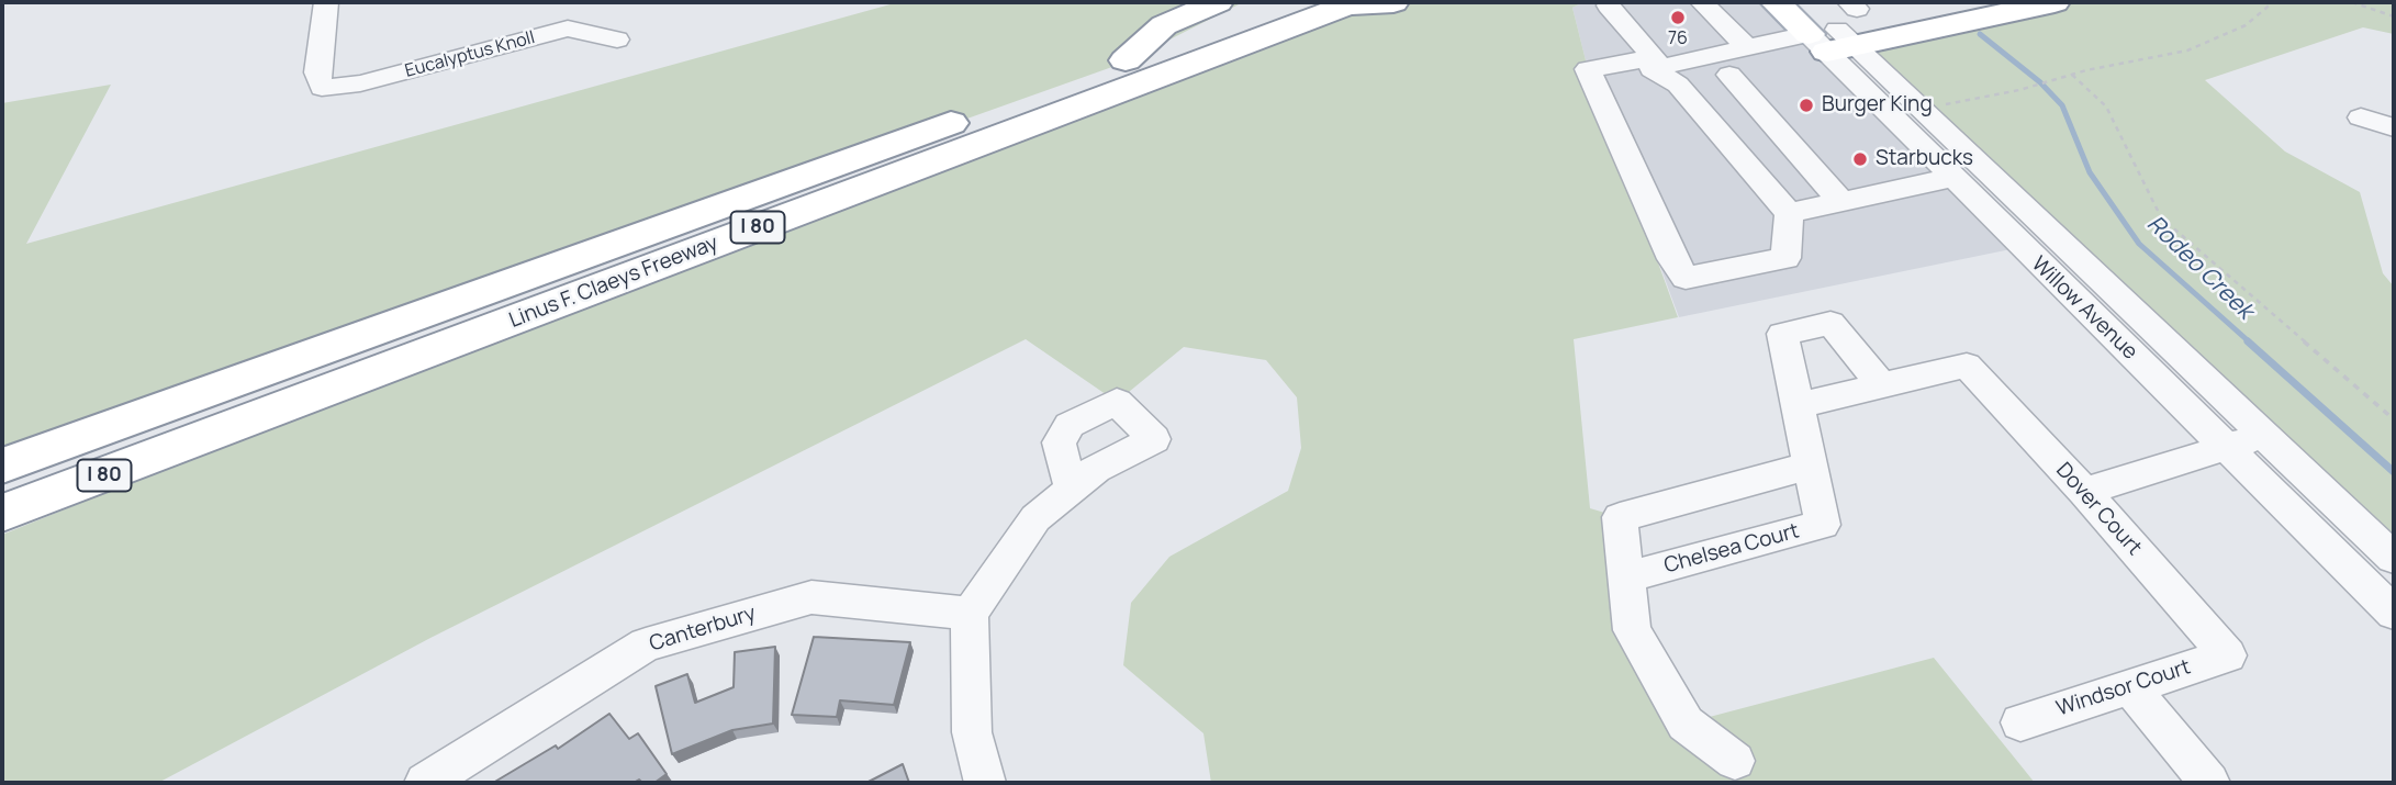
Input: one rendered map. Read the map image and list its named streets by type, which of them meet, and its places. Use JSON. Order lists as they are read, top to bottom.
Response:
{
  "streets": {
    "main road": ["I 80", "Linus F. Claeys Freeway", "Willow Avenue"],
    "street": [
      "Eucalyptus Knoll",
      "Dover Court",
      "Chelsea Court",
      "Canterbury",
      "Windsor Court"
    ]
  },
  "crossings": [
    ["Dover Court", "Chelsea Court"],
    ["Dover Court", "Windsor Court"]
  ],
  "water": ["Rodeo Creek"],
  "places": ["76", "Burger King", "Starbucks"]
}
